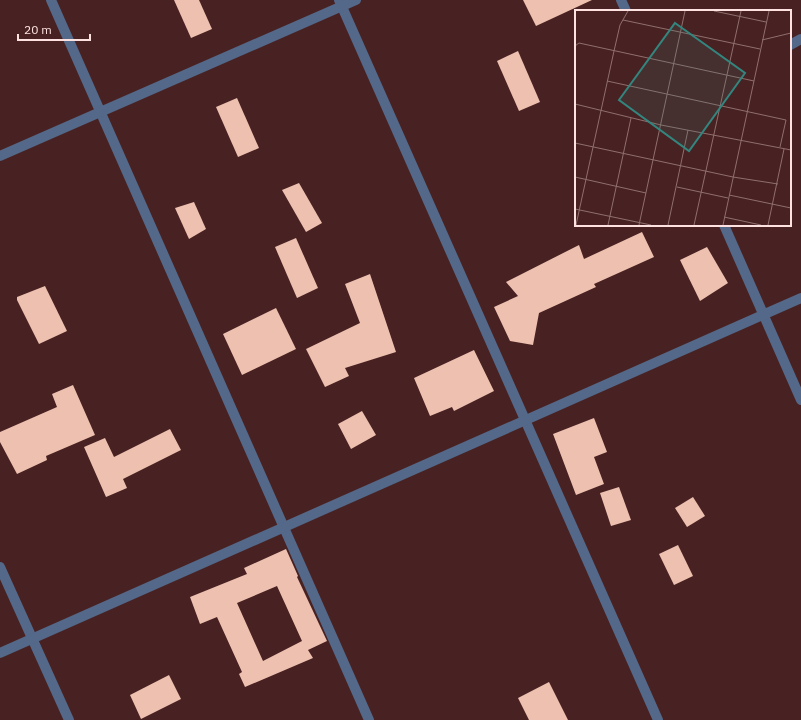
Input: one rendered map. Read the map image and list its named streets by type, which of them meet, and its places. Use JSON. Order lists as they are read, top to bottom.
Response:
{
  "scale_bar": "20 m"
}
